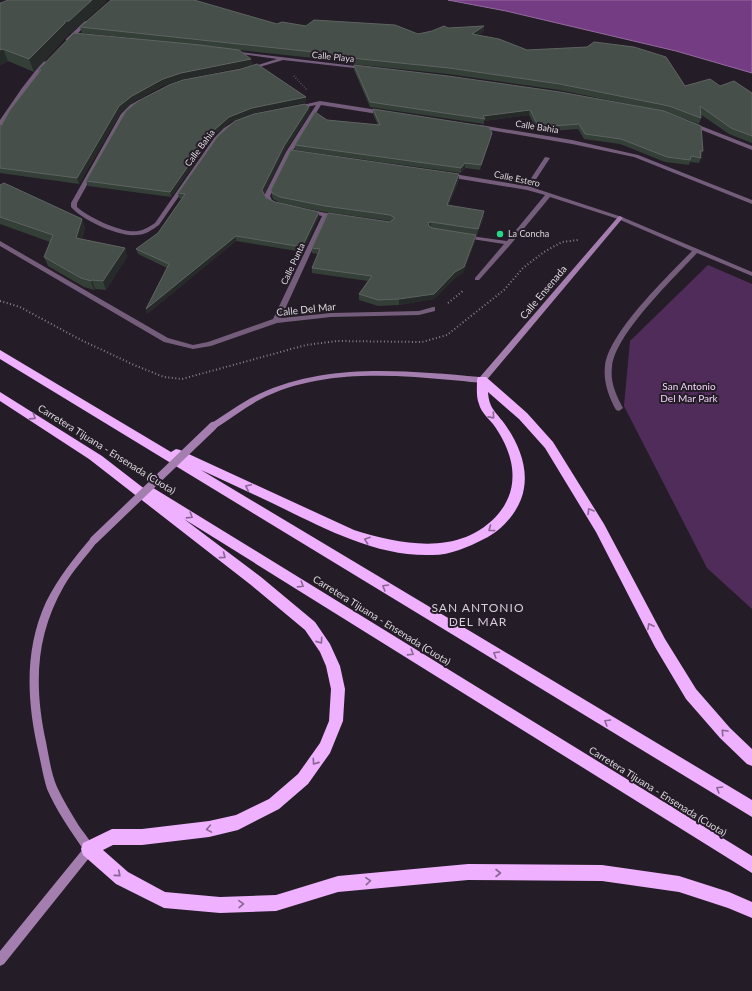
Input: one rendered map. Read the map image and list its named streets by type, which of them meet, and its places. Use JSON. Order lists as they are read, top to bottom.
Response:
{
  "streets": {
    "highway": ["Carretera Tijuana - Ensenada (Cuota)"],
    "street": [
      "Calle Playa",
      "Calle Bahia",
      "Calle Estero",
      "Calle Punta",
      "Calle Ensenada",
      "Calle Del Mar"
    ]
  },
  "crossings": [
    ["Calle Estero", "Calle Ensenada"],
    ["Calle Punta", "Calle Del Mar"]
  ],
  "districts": ["SAN ANTONIO DEL MAR"],
  "parks": ["San Antonio Del Mar Park"],
  "places": ["La Concha"]
}
